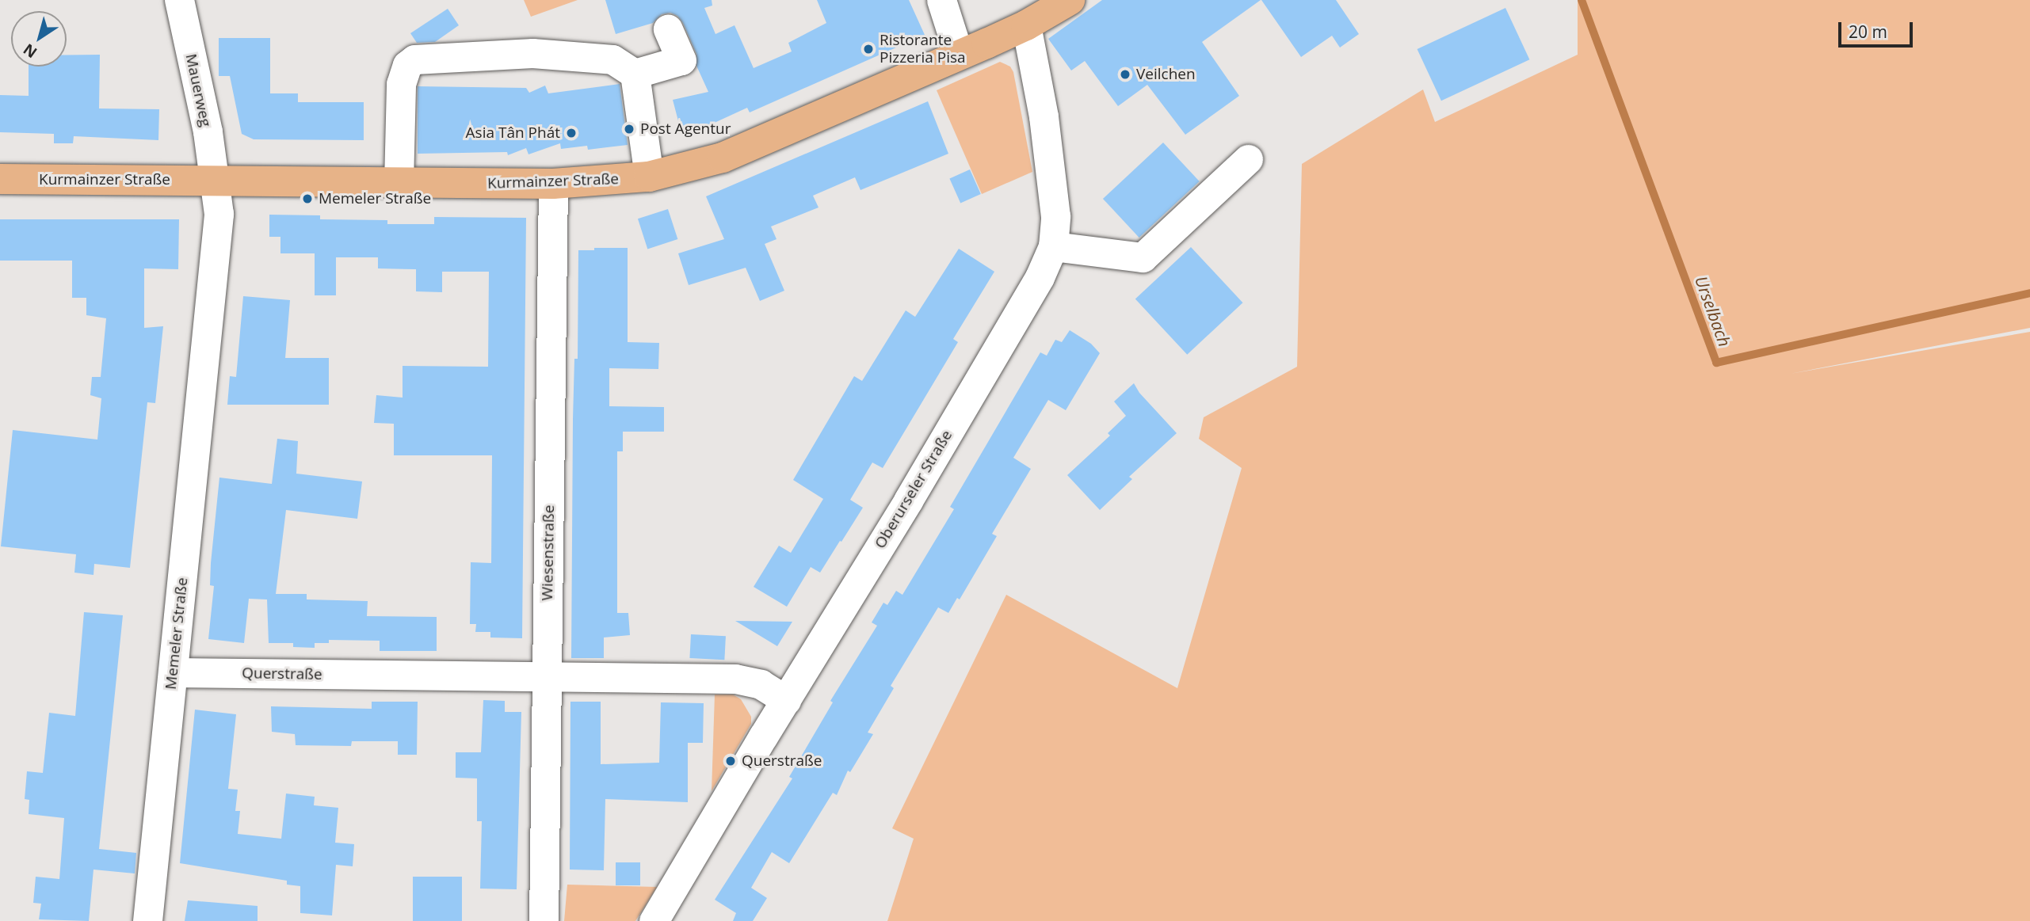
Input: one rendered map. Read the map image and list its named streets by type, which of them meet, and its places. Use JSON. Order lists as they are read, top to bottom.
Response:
{
  "streets": {
    "main road": ["Kurmainzer Straße"],
    "street": [
      "Mauerweg",
      "Oberurseler Straße",
      "Wiesenstraße",
      "Memeler Straße",
      "Querstraße"
    ]
  },
  "crossings": [
    ["Mauerweg", "Kurmainzer Straße"],
    ["Mauerweg", "Memeler Straße"],
    ["Kurmainzer Straße", "Oberurseler Straße"],
    ["Kurmainzer Straße", "Wiesenstraße"],
    ["Kurmainzer Straße", "Memeler Straße"],
    ["Oberurseler Straße", "Querstraße"],
    ["Wiesenstraße", "Querstraße"],
    ["Memeler Straße", "Querstraße"]
  ],
  "water": ["Urselbach"],
  "places": [
    "Ristorante Pizzeria Pisa",
    "Veilchen",
    "Post Agentur",
    "Asia Tân Phát",
    "Memeler Straße",
    "Querstraße"
  ],
  "scale_bar": "20 m",
  "north": "bottom left"
}
